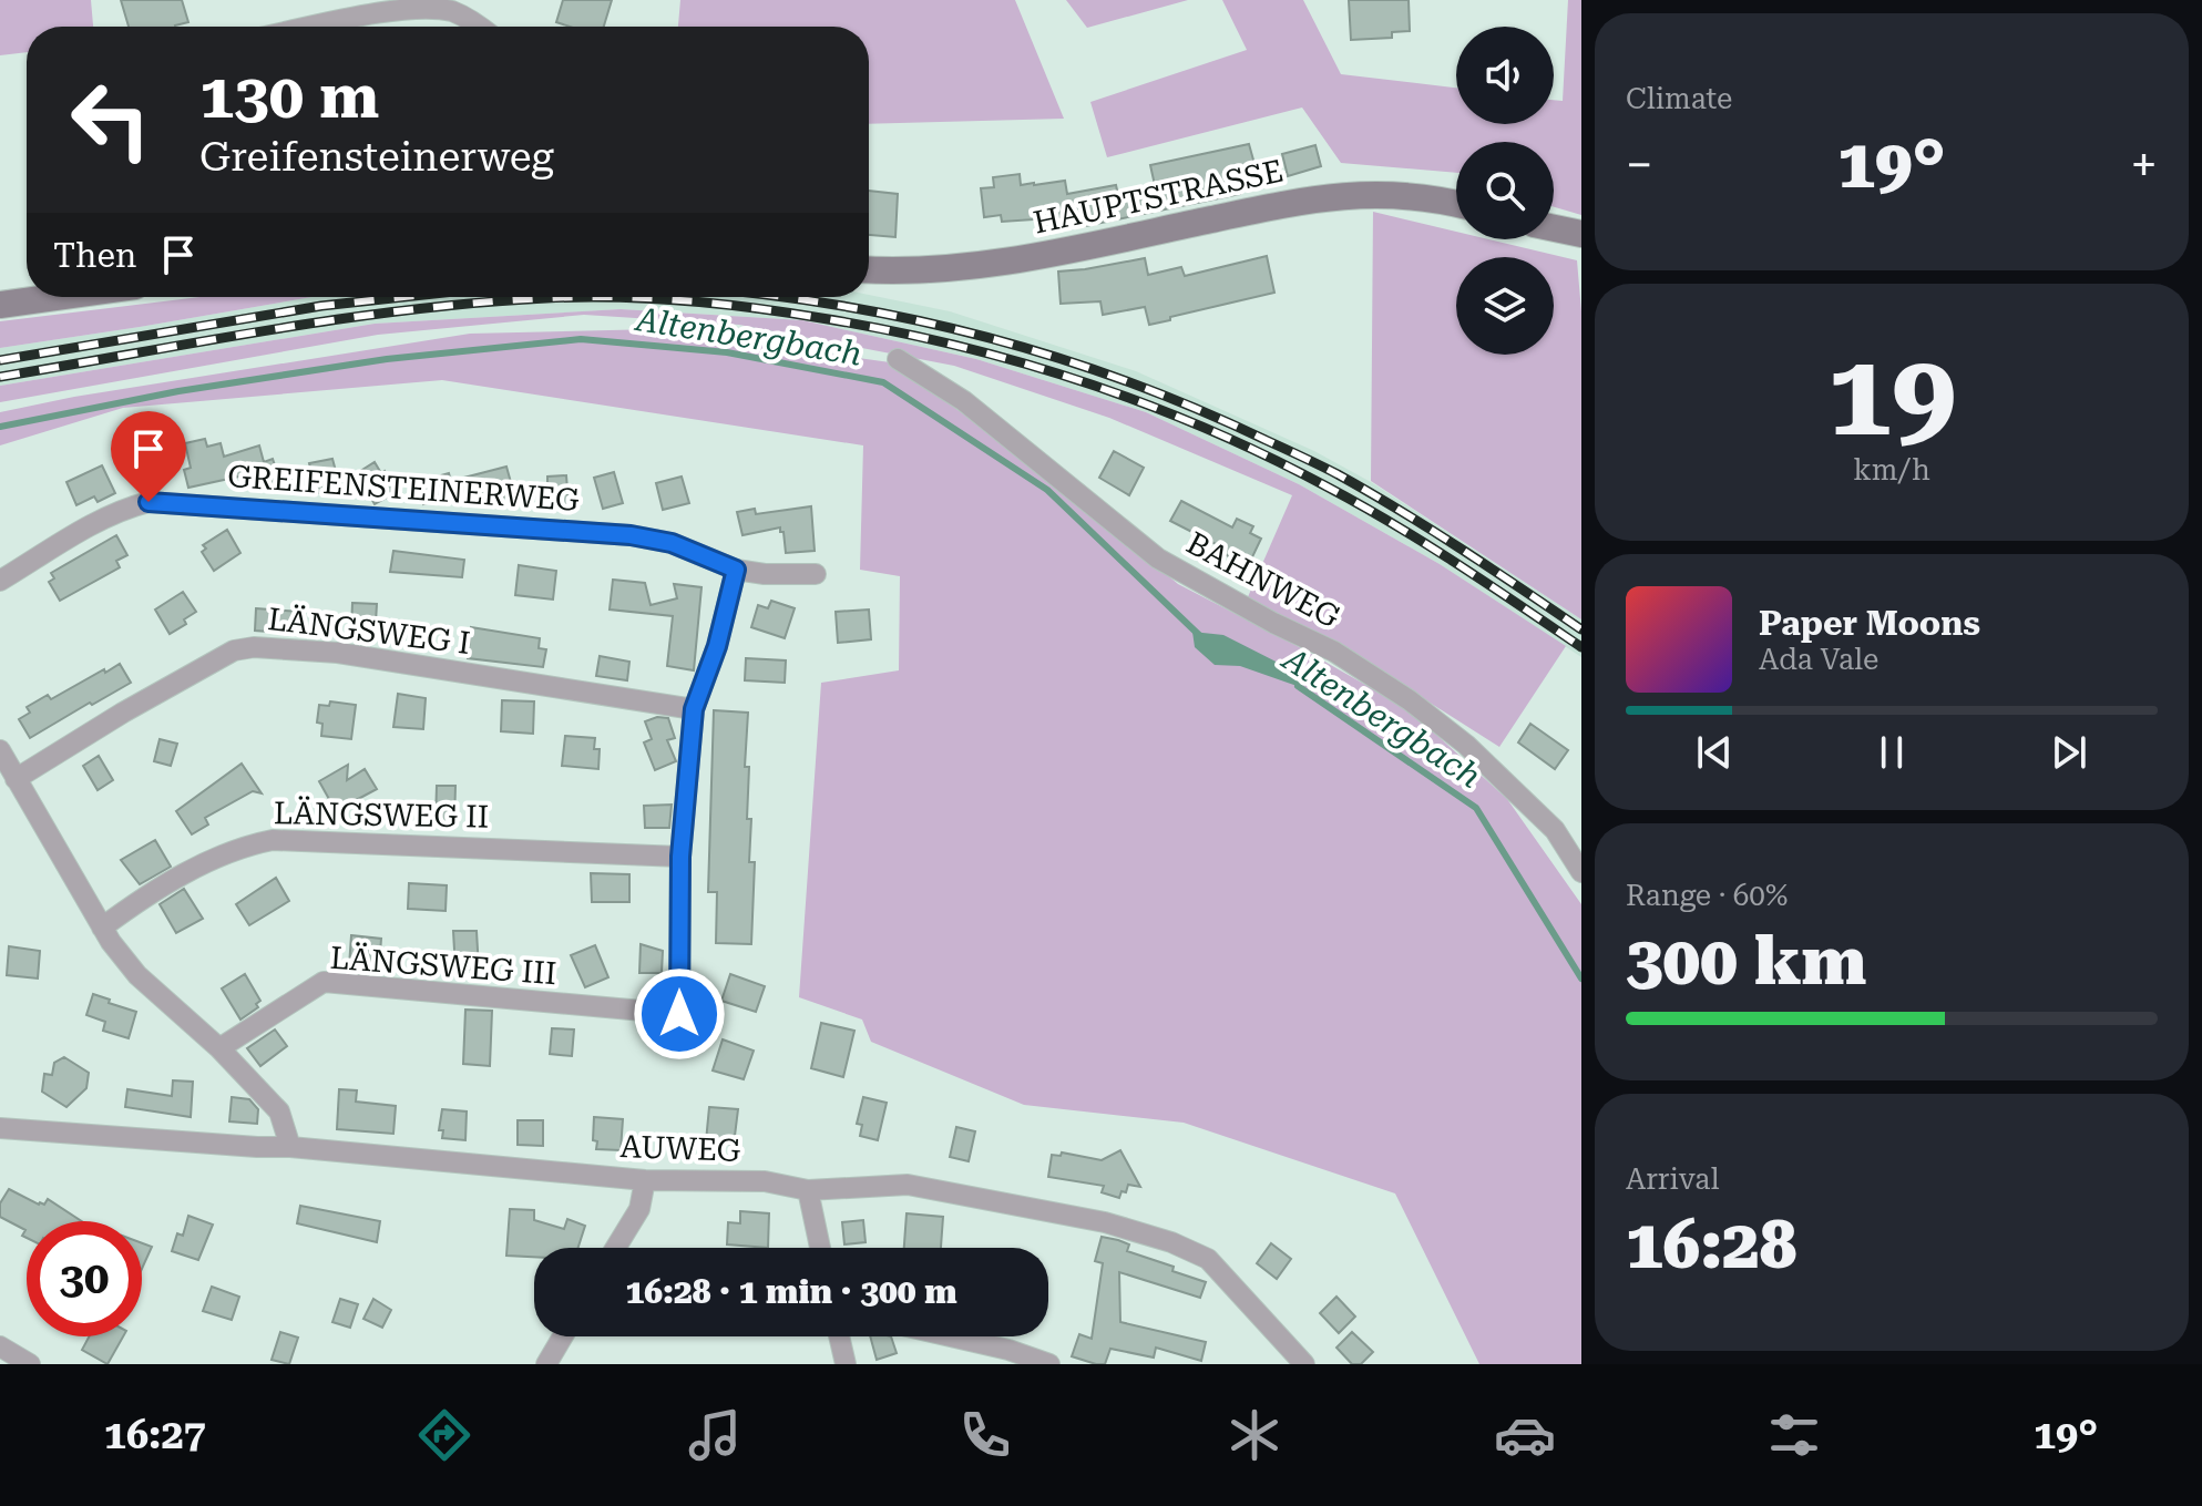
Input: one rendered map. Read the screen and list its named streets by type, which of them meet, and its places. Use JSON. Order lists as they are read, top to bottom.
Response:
{
  "streets": {
    "main road": ["HAUPTSTRASSE"],
    "street": [
      "GREIFENSTEINERWEG",
      "BAHNWEG",
      "LÄNGSWEG I",
      "LÄNGSWEG II",
      "LÄNGSWEG III",
      "AUWEG"
    ]
  },
  "crossings": [
    ["LÄNGSWEG II", "LÄNGSWEG III"]
  ],
  "water": ["Altenbergbach"],
  "page": {
    "tile": [
      "Climate",
      ["19", "km/h"],
      ["Range · 60%", "300 km"],
      ["Arrival", "16:28"]
    ],
    "turn": ["130 m", "Greifensteinerweg"],
    "heat": ["−", "19°", "+"],
    "then": "Then",
    "song": ["Paper Moons", "Ada Vale"],
    "limit": "30",
    "trip": "16:28 · 1 min · 300 m",
    "tabs": ["16:27", "19°"]
  }
}
